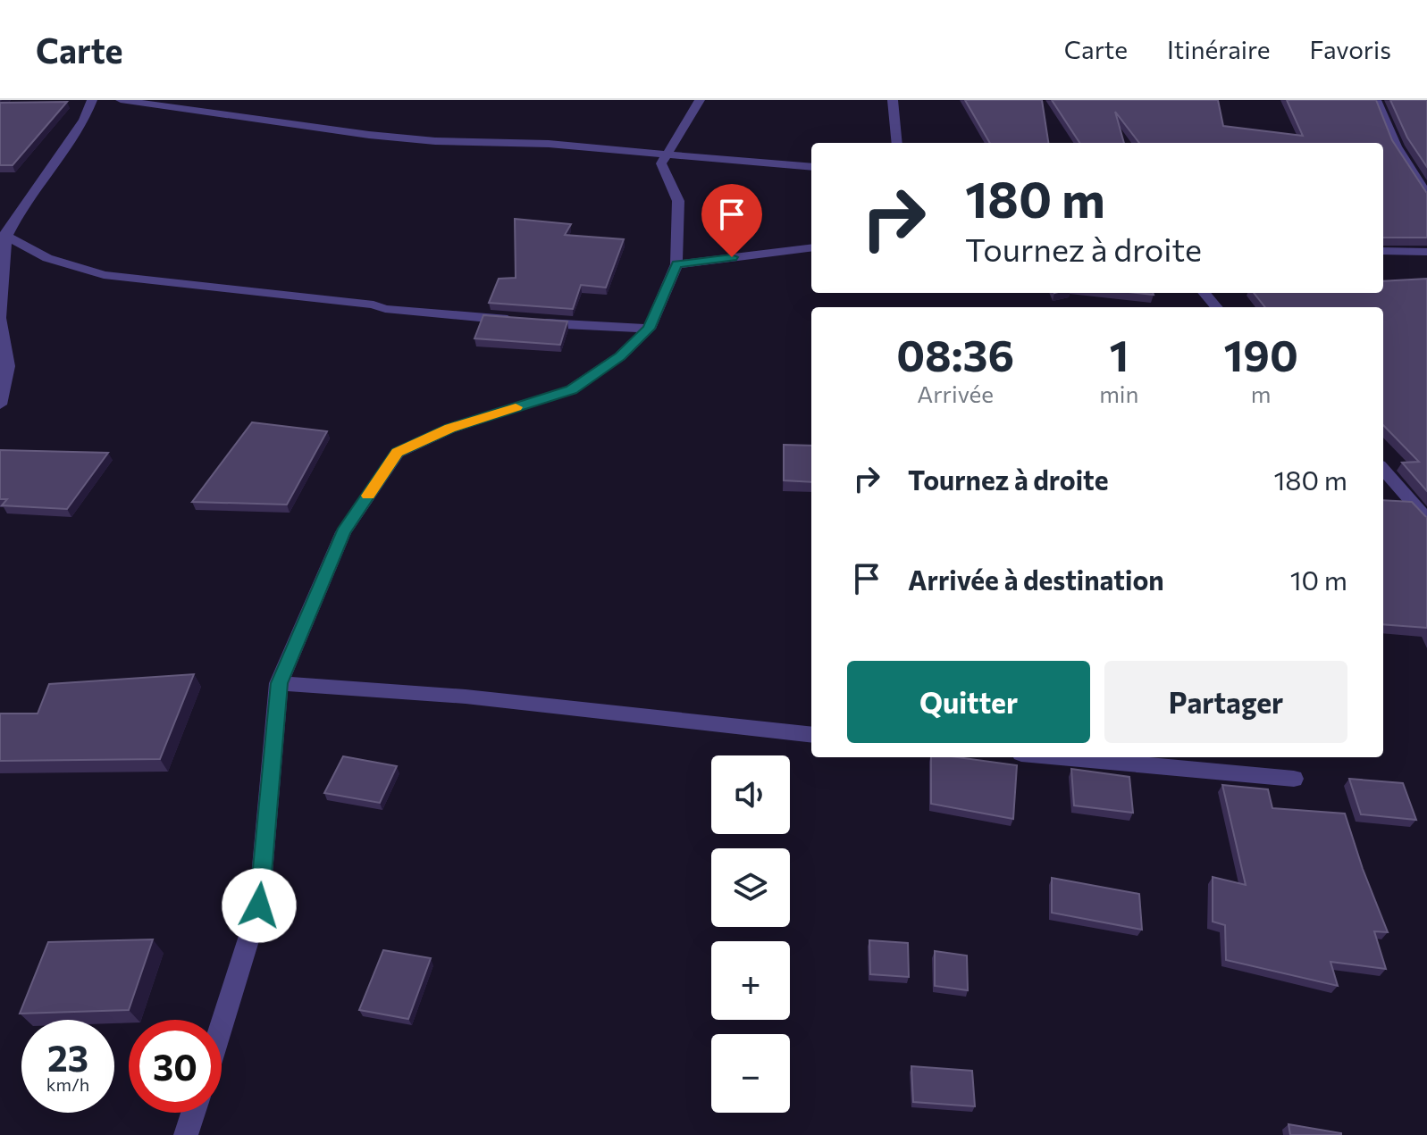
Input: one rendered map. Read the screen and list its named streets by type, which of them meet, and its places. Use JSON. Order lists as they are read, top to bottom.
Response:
{
  "page": {
    "header": "Carte",
    "nav": ["Carte", "Itinéraire", "Favoris"],
    "turn": ["180 m", "Tournez à droite"],
    "eta": [
      "08:36",
      "Arrivée",
      "1",
      "min",
      "190",
      "m"
    ],
    "list": [
      {
        "name": "Tournez à droite",
        "value": "180 m"
      },
      {
        "name": "Arrivée à destination",
        "value": "10 m"
      }
    ],
    "buttons": ["Quitter", "Partager"],
    "map_buttons": ["+", "−"],
    "speed": "23 km/h",
    "limit": "30"
  }
}
